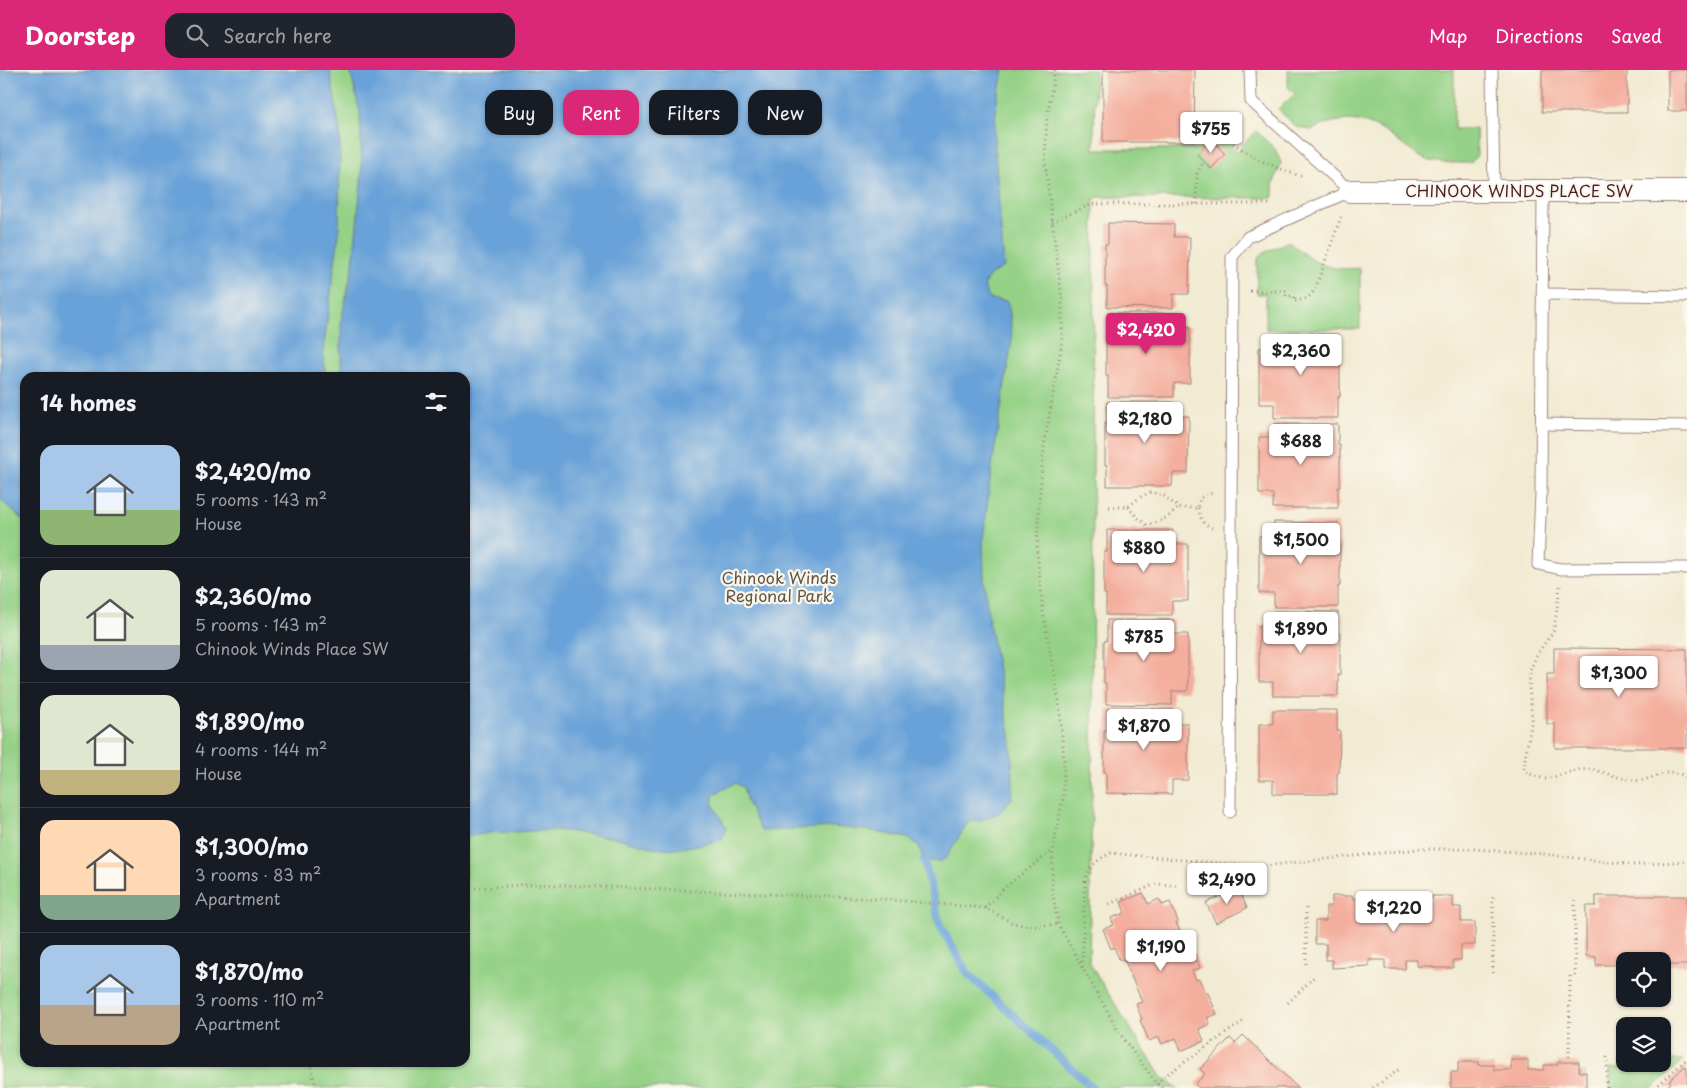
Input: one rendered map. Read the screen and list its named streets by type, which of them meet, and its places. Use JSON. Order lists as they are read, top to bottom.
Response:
{
  "streets": {
    "street": ["CHINOOK WINDS PLACE SW"]
  },
  "parks": ["Chinook Winds Regional Park"],
  "page": {
    "header": "Doorstep",
    "search": "Search here",
    "nav": ["Map", "Directions", "Saved"],
    "chip": [
      "Buy",
      "Rent",
      "Filters",
      "New"
    ],
    "price": [
      "$755",
      "$2,420",
      "$2,360",
      "$2,180",
      "$688",
      "$1,500",
      "$880",
      "$1,890",
      "$785",
      "$1,300",
      "$1,870",
      "$2,490",
      "$1,220",
      "$1,190"
    ],
    "heading": "14 homes",
    "list": [
      {
        "name": "$2,420/mo",
        "note": "5 rooms · 143 m² · House"
      },
      {
        "name": "$2,360/mo",
        "note": "5 rooms · 143 m² · Chinook Winds Place SW"
      },
      {
        "name": "$1,890/mo",
        "note": "4 rooms · 144 m² · House"
      },
      {
        "name": "$1,300/mo",
        "note": "3 rooms · 83 m² · Apartment"
      },
      {
        "name": "$1,870/mo",
        "note": "3 rooms · 110 m² · Apartment"
      }
    ]
  }
}
